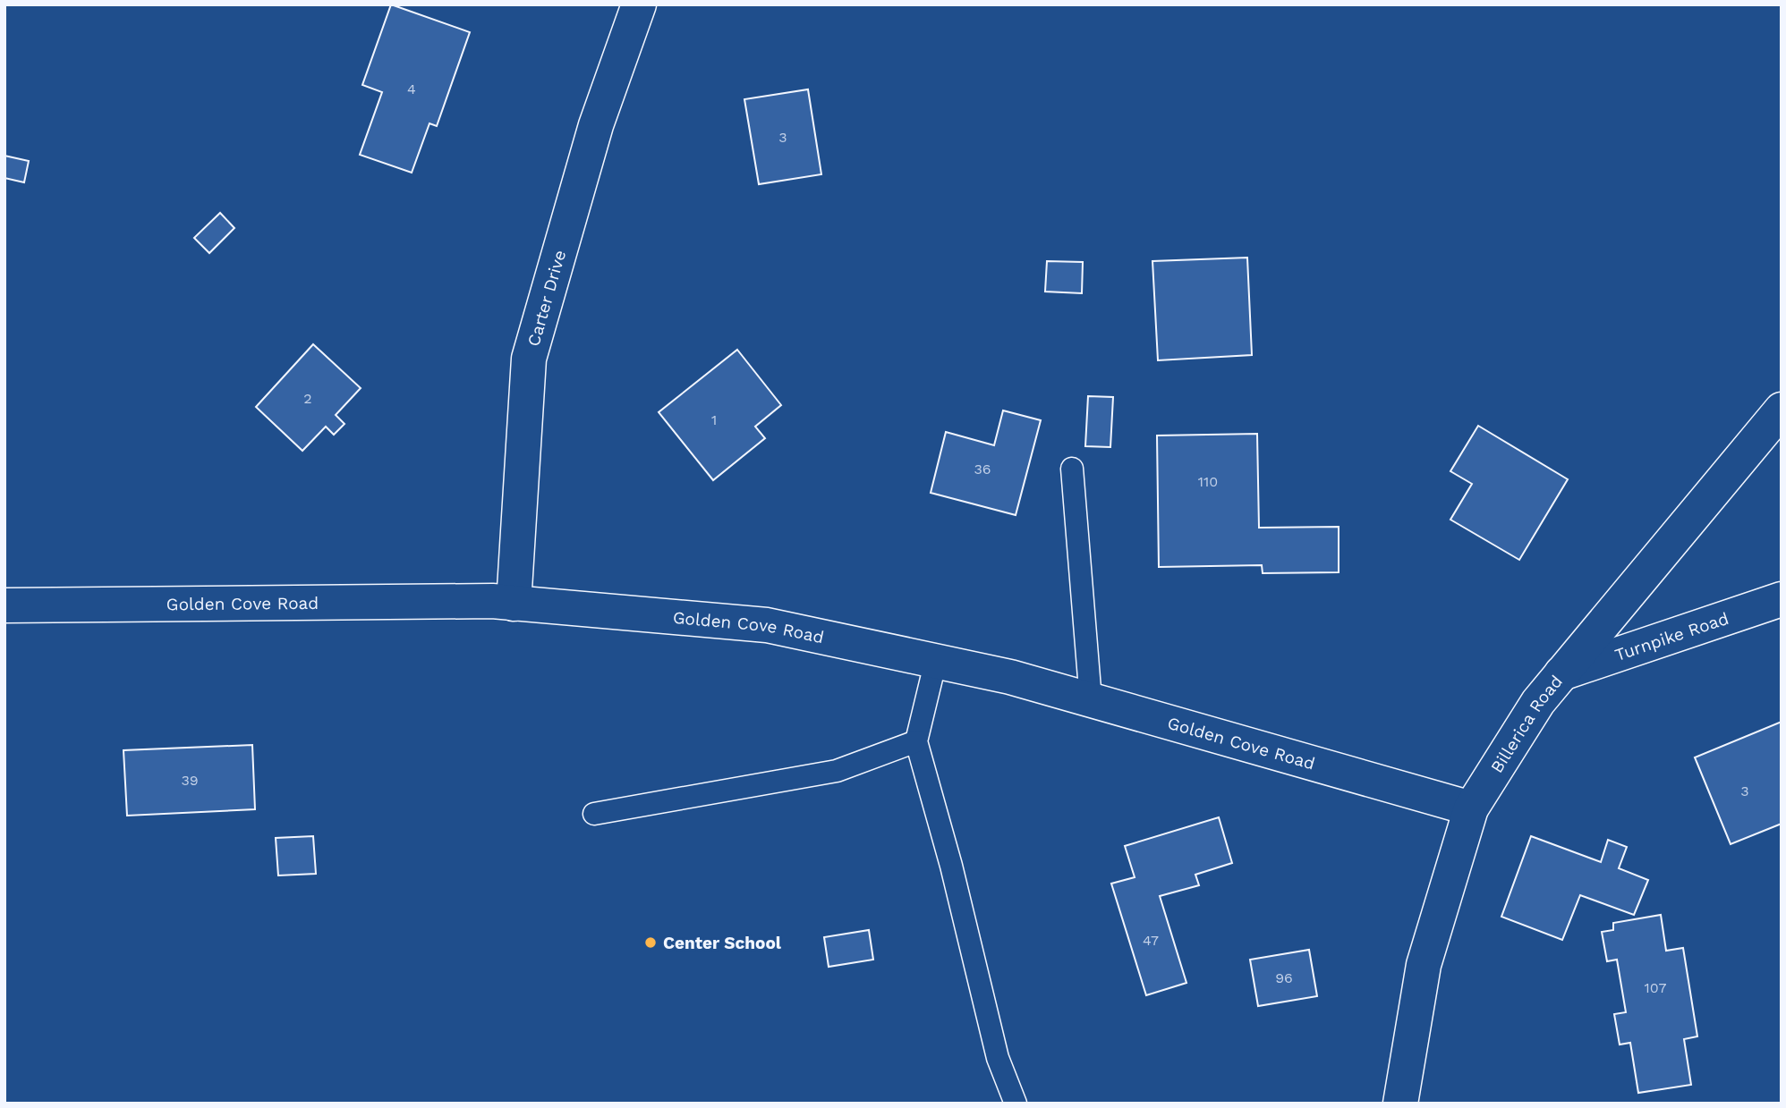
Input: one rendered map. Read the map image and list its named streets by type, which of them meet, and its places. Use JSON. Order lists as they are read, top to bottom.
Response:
{
  "streets": {
    "main road": [
      "Carter Drive",
      "Golden Cove Road",
      "Turnpike Road",
      "Billerica Road"
    ]
  },
  "crossings": [
    ["Carter Drive", "Golden Cove Road"],
    ["Golden Cove Road", "Billerica Road"],
    ["Turnpike Road", "Billerica Road"]
  ],
  "places": ["Center School"],
  "house_numbers": [
    "4",
    "3",
    "2",
    "1",
    "36",
    "110",
    "39",
    "3",
    "47",
    "96",
    "107"
  ]
}
